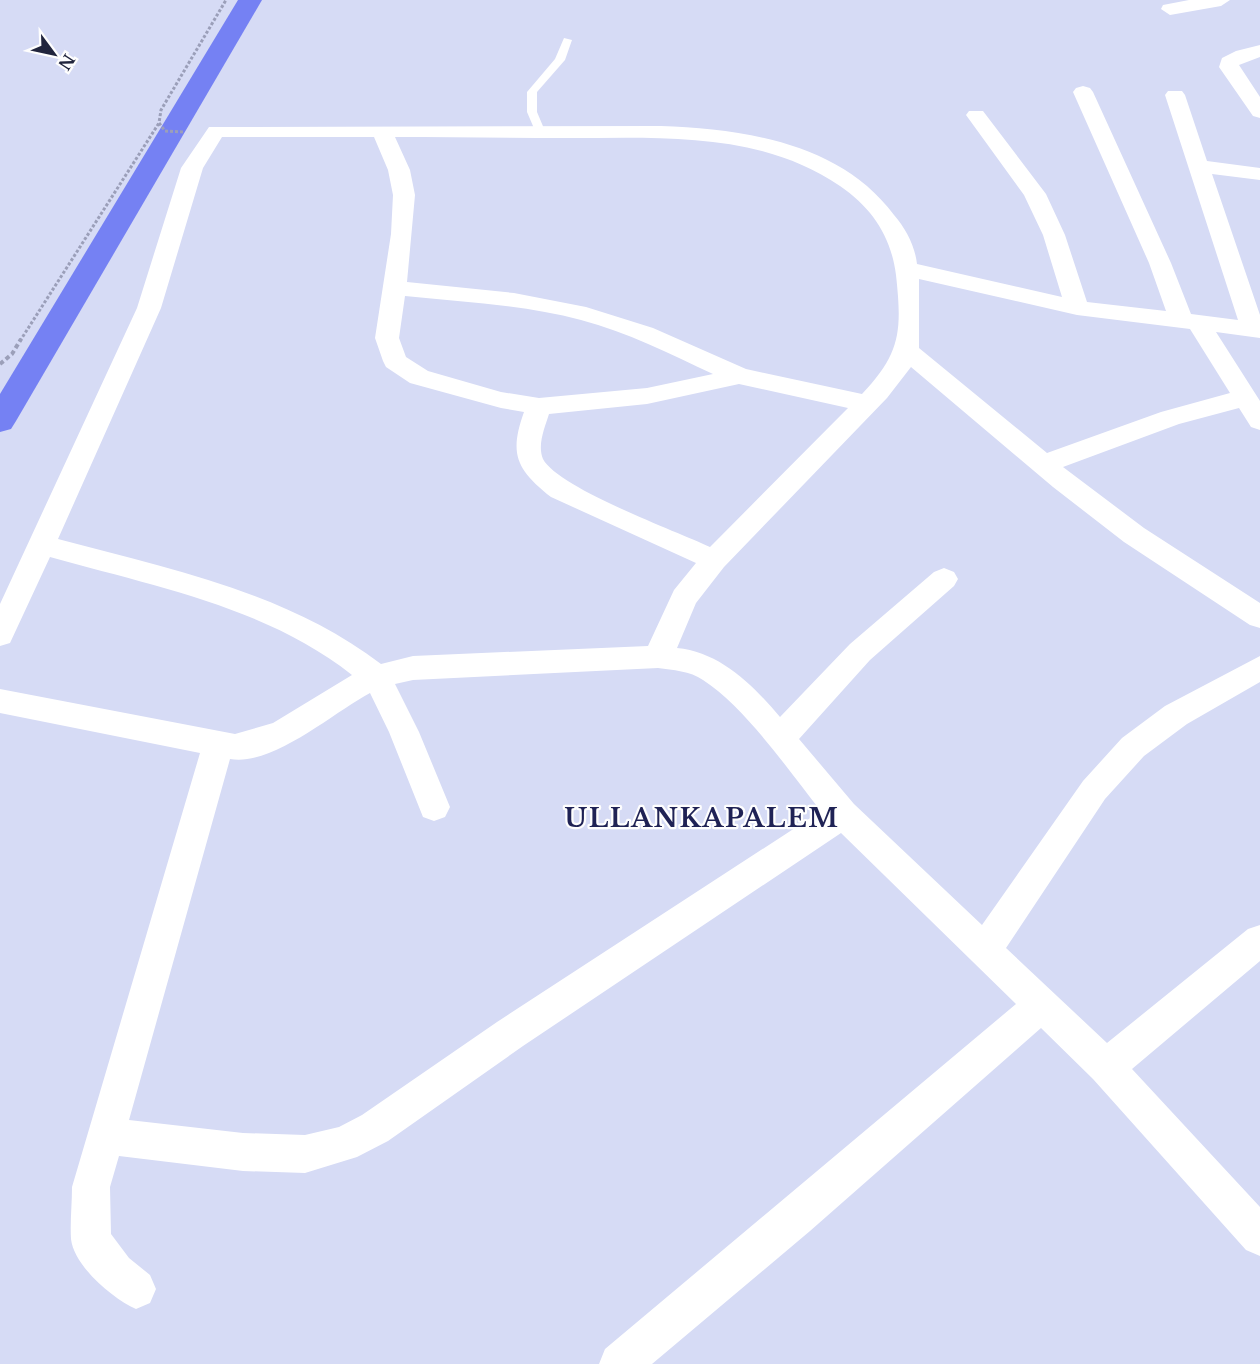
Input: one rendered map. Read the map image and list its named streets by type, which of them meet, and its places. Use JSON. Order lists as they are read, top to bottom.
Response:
{
  "districts": ["ULLANKAPALEM"],
  "north": "bottom right"
}
